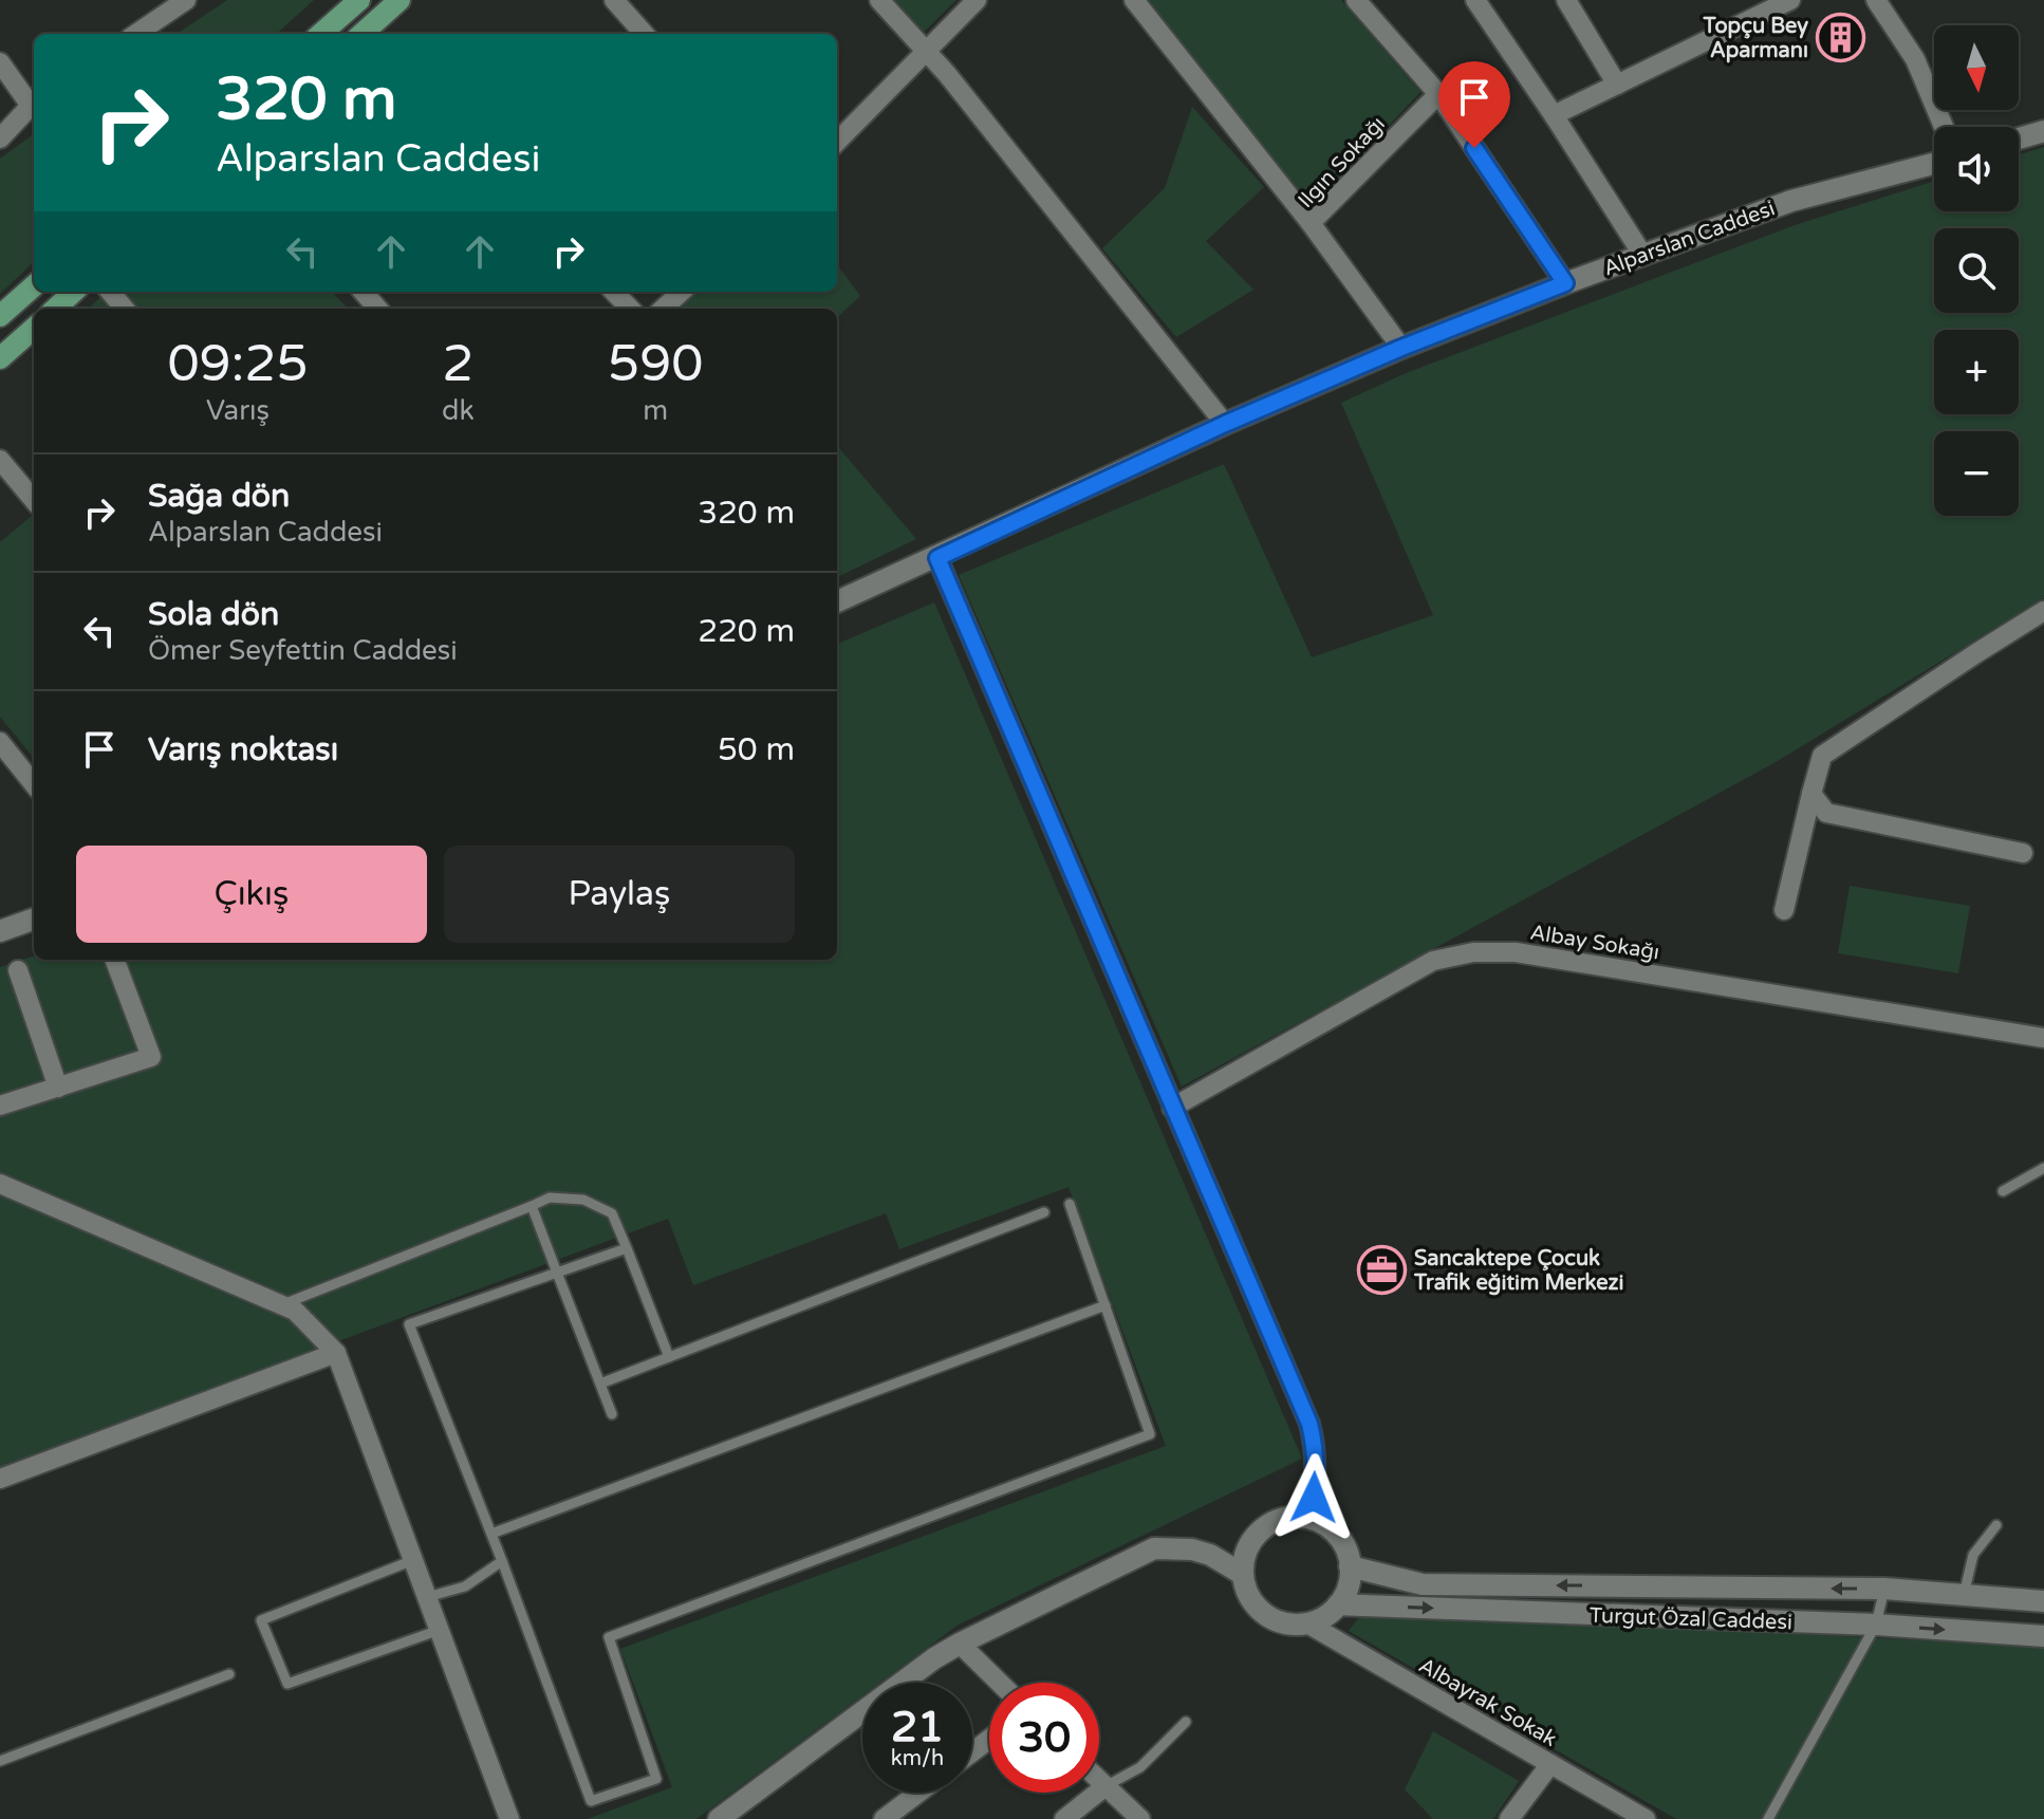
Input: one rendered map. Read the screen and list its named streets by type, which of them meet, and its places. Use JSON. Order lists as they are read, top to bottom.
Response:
{
  "streets": {
    "street": [
      "Ilgın Sokağı",
      "Alparslan Caddesi",
      "Albay Sokağı",
      "Turgut Özal Caddesi",
      "Albayrak Sokak"
    ]
  },
  "crossings": [
    ["Ilgın Sokağı", "Alparslan Caddesi"],
    ["Turgut Özal Caddesi", "Albayrak Sokak"]
  ],
  "places": {
    "building": ["Topçu Bey Aparmanı"],
    "office": ["Sancaktepe Çocuk Trafik eğitim Merkezi"]
  },
  "north": "bottom",
  "page": {
    "map_buttons": ["+", "−"],
    "turn": ["320 m", "Alparslan Caddesi"],
    "eta": [
      "09:25",
      "Varış",
      "2",
      "dk",
      "590",
      "m"
    ],
    "list": [
      {
        "name": "Sağa dön",
        "note": "Alparslan Caddesi",
        "value": "320 m"
      },
      {
        "name": "Sola dön",
        "note": "Ömer Seyfettin Caddesi",
        "value": "220 m"
      },
      {
        "name": "Varış noktası",
        "value": "50 m"
      }
    ],
    "buttons": ["Çıkış", "Paylaş"],
    "speed": "21 km/h",
    "limit": "30"
  }
}
